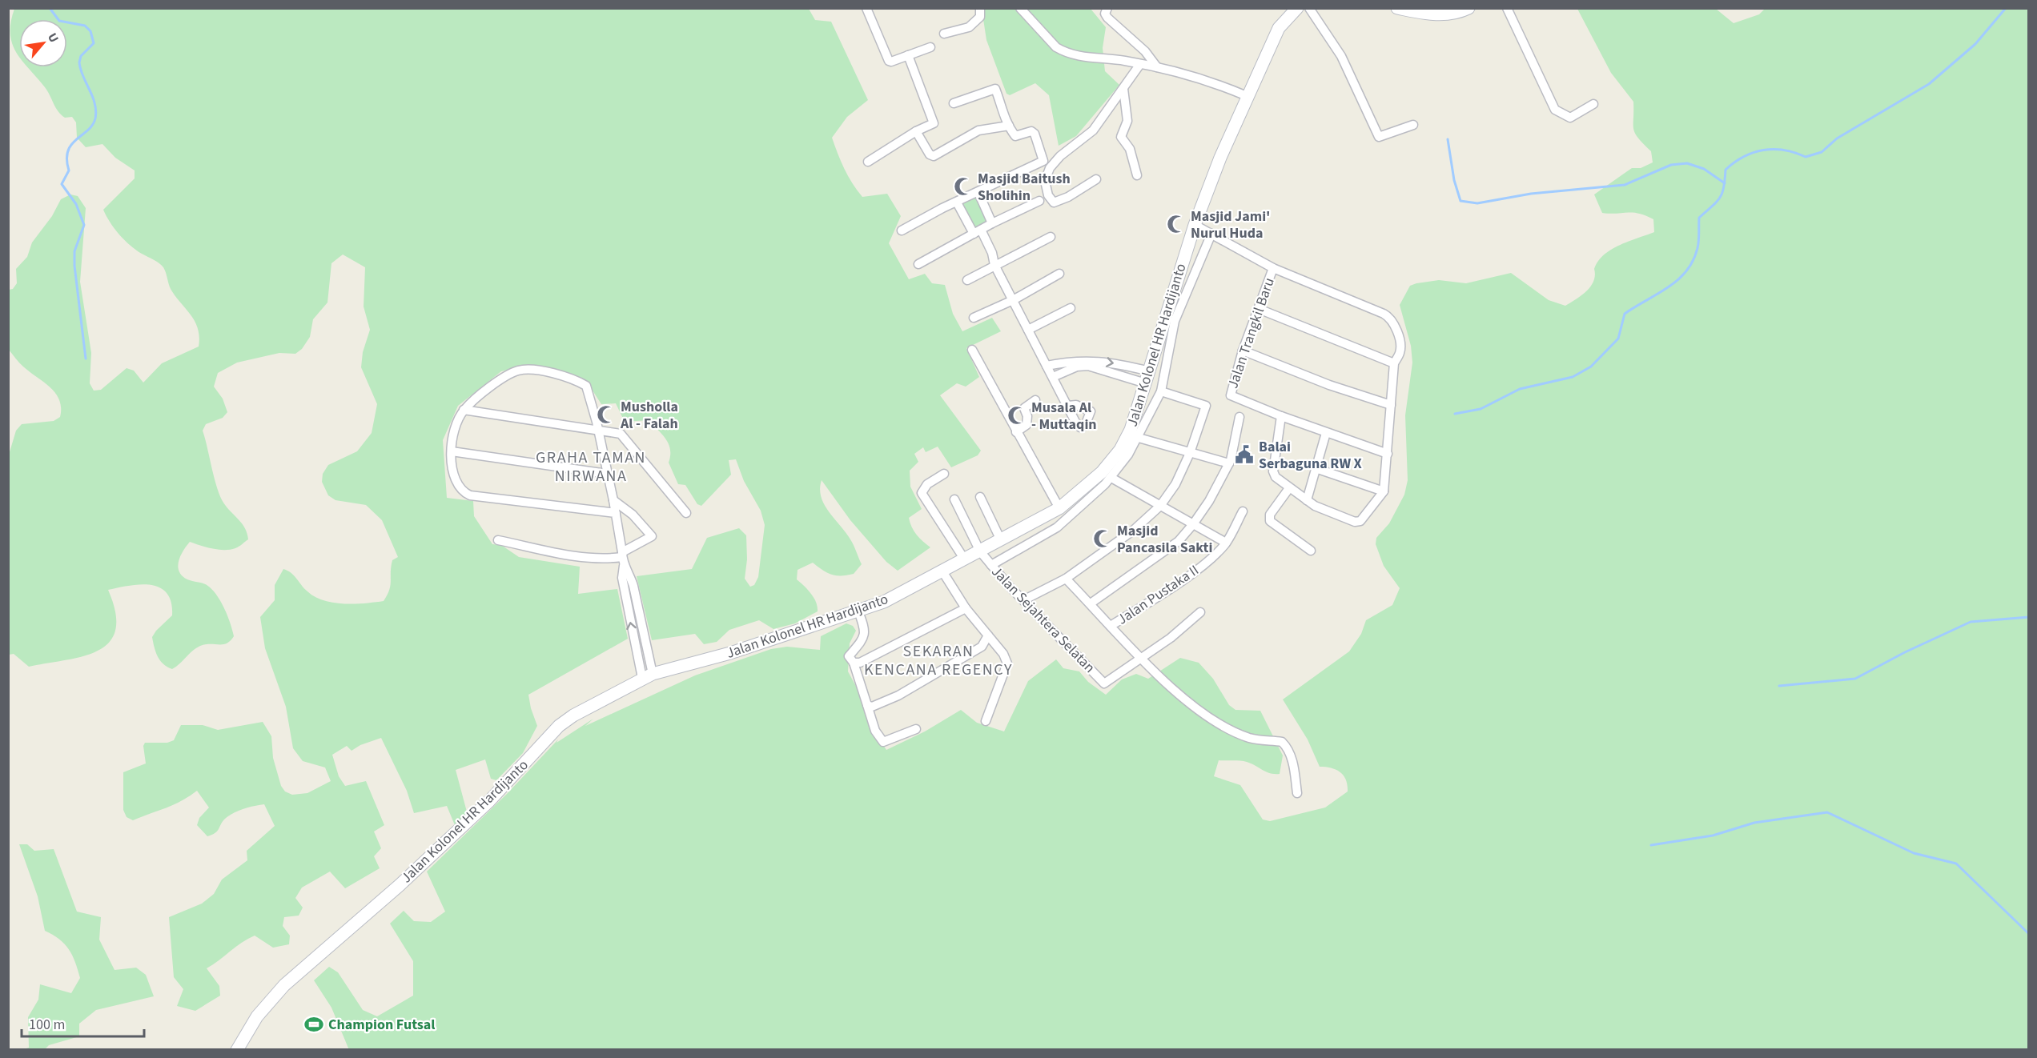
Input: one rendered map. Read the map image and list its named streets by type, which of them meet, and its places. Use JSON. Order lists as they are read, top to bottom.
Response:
{
  "streets": {
    "main road": ["Jalan Kolonel HR Hardijanto"],
    "street": ["Jalan Trangkil Baru", "Jalan Pustaka II", "Jalan Sejahtera Selatan"]
  },
  "crossings": [
    ["Jalan Trangkil Baru", "Jalan Kolonel HR Hardijanto"],
    ["Jalan Kolonel HR Hardijanto", "Jalan Sejahtera Selatan"]
  ],
  "districts": ["GRAHA TAMAN NIRWANA", "SEKARAN KENCANA REGENCY"],
  "places": {
    "mosque": [
      "Masjid Baitush Sholihin",
      "Masjid Jami' Nurul Huda",
      "Musholla Al - Falah",
      "Musala Al - Muttaqin",
      "Masjid Pancasila Sakti"
    ],
    "public building": ["Balai Serbaguna RW X"],
    "sports": ["Champion Futsal"]
  },
  "scale_bar": "100 m",
  "north": "top right"
}
